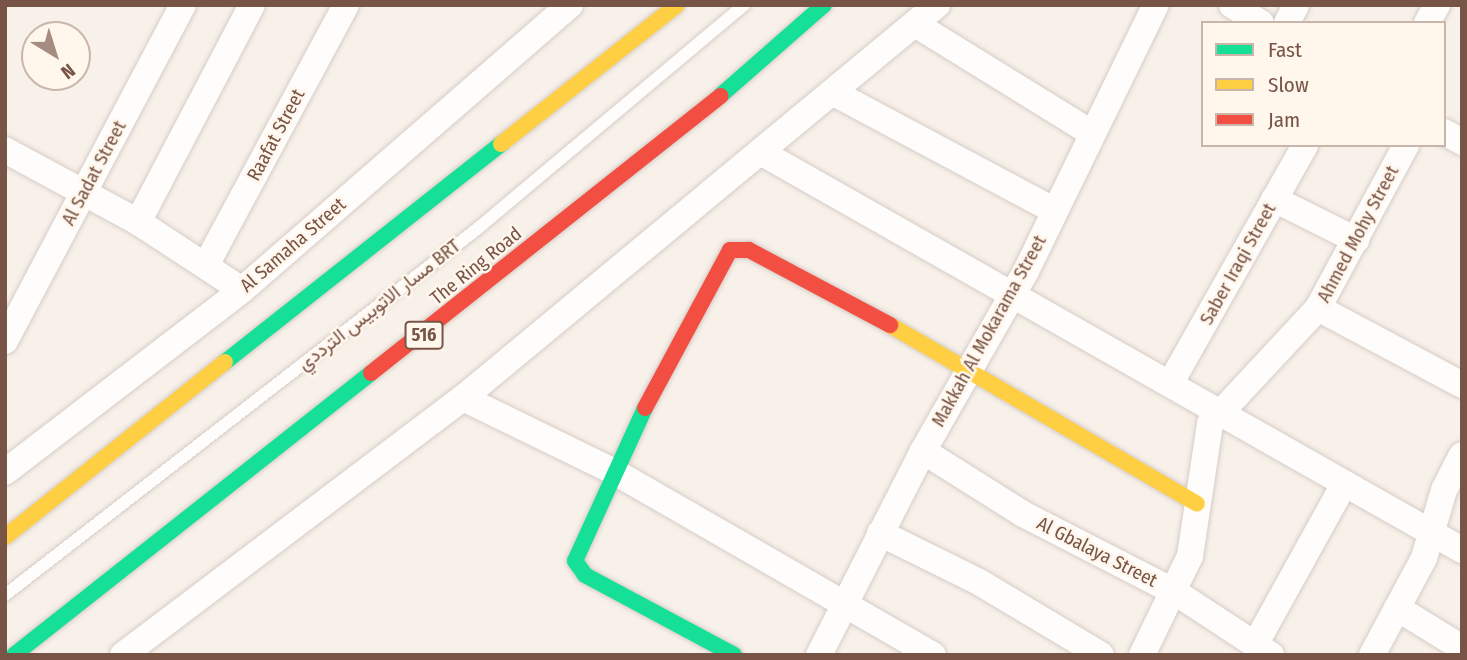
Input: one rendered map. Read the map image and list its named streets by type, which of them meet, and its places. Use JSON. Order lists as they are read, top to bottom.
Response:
{
  "streets": {
    "main road": ["The Ring Road", "516"],
    "street": [
      "Raafat Street",
      "Al Sadat Street",
      "Ahmed Mohy Street",
      "Al Samaha Street",
      "Saber Iraqi Street",
      "Makkah Al Mokarama Street",
      "Al Gbalaya Street"
    ],
    "lane": ["مسار الاتوبيس الترددي BRT"]
  },
  "crossings": [
    ["Makkah Al Mokarama Street", "Al Gbalaya Street"]
  ],
  "legend": ["Fast", "Slow", "Jam"],
  "north": "bottom right"
}
